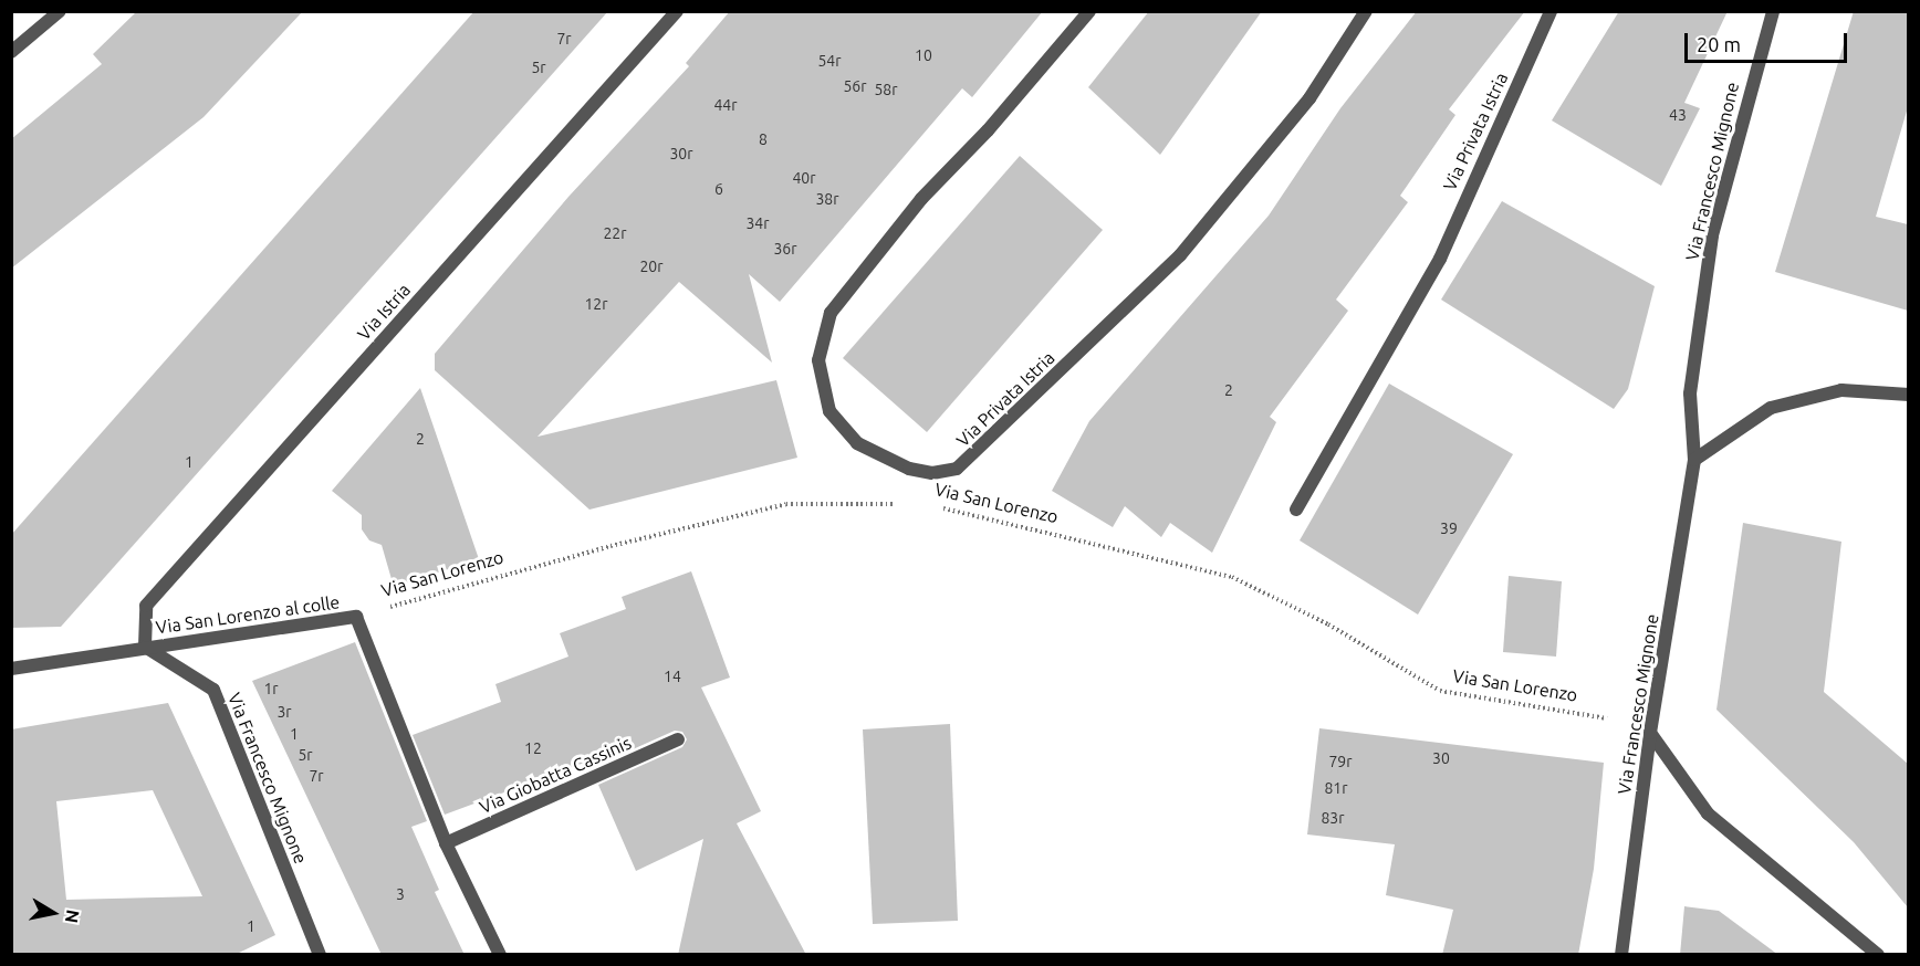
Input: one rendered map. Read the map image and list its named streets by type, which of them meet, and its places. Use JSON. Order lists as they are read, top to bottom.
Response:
{
  "streets": {
    "street": [
      "Via Privata Istria",
      "Via Francesco Mignone",
      "Via Istria",
      "Via San Lorenzo al colle",
      "Via Giobatta Cassinis"
    ],
    "path": ["Via San Lorenzo"]
  },
  "crossings": [
    ["Via Francesco Mignone", "Via Istria"],
    ["Via Francesco Mignone", "Via San Lorenzo al colle"],
    ["Via Istria", "Via San Lorenzo al colle"],
    ["Via San Lorenzo", "Via San Lorenzo al colle"]
  ],
  "house_numbers": [
    "7r",
    "10",
    "54r",
    "5r",
    "56r",
    "58r",
    "44r",
    "43",
    "8",
    "30r",
    "40r",
    "6",
    "38r",
    "34r",
    "22r",
    "36r",
    "20r",
    "12r",
    "2",
    "2",
    "1",
    "39",
    "14",
    "1r",
    "3r",
    "1",
    "12",
    "5r",
    "30",
    "79r",
    "7r",
    "81r",
    "83r",
    "3",
    "1"
  ],
  "scale_bar": "20 m",
  "north": "right"
}
